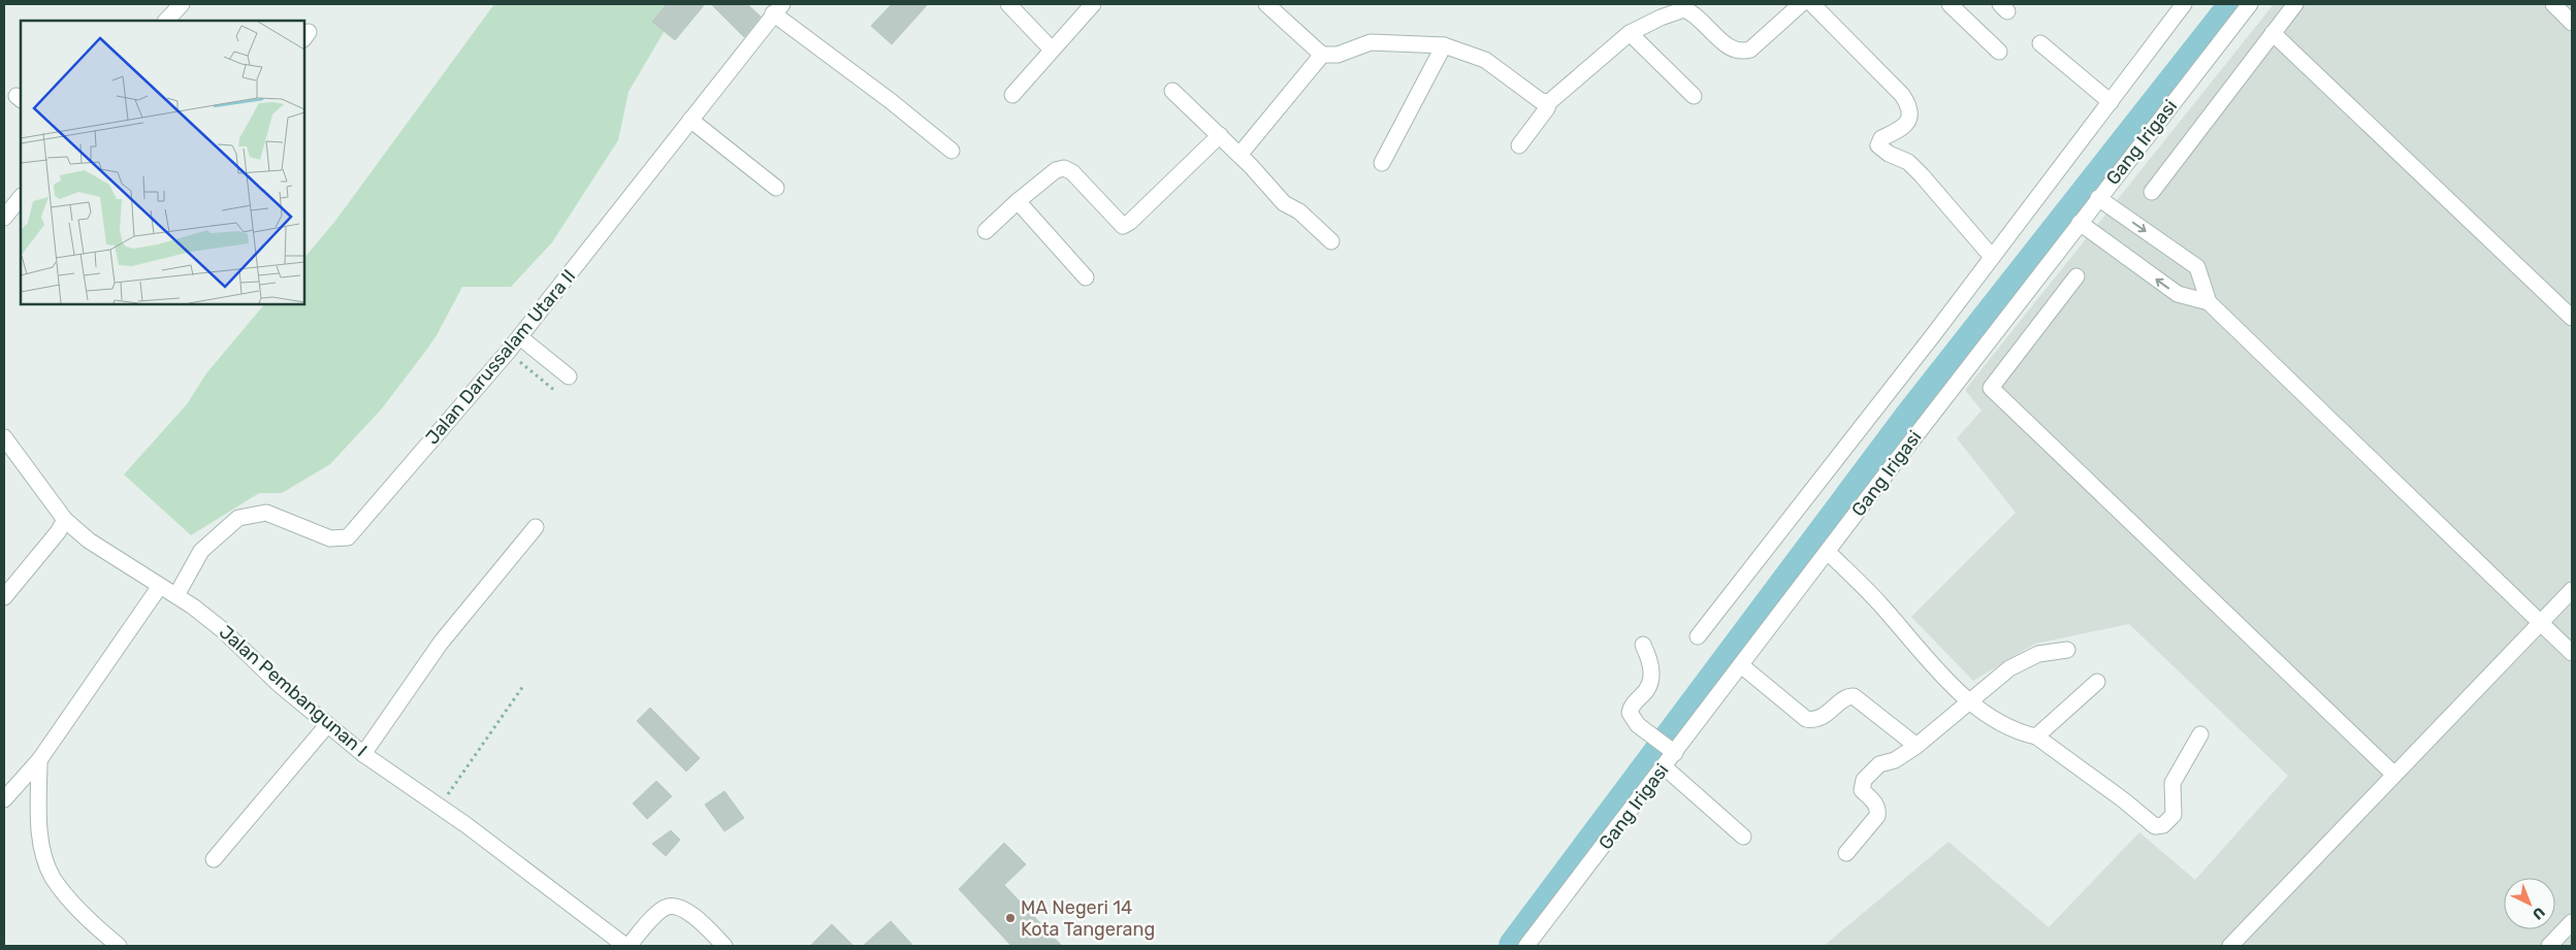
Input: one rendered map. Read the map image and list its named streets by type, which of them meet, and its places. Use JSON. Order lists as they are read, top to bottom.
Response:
{
  "streets": {
    "street": ["Gang Irigasi", "Jalan Darussalam Utara II", "Jalan Pembangunan I"]
  },
  "crossings": [
    ["Jalan Darussalam Utara II", "Jalan Pembangunan I"]
  ],
  "places": ["MA Negeri 14 Kota Tangerang"],
  "north": "bottom right"
}
